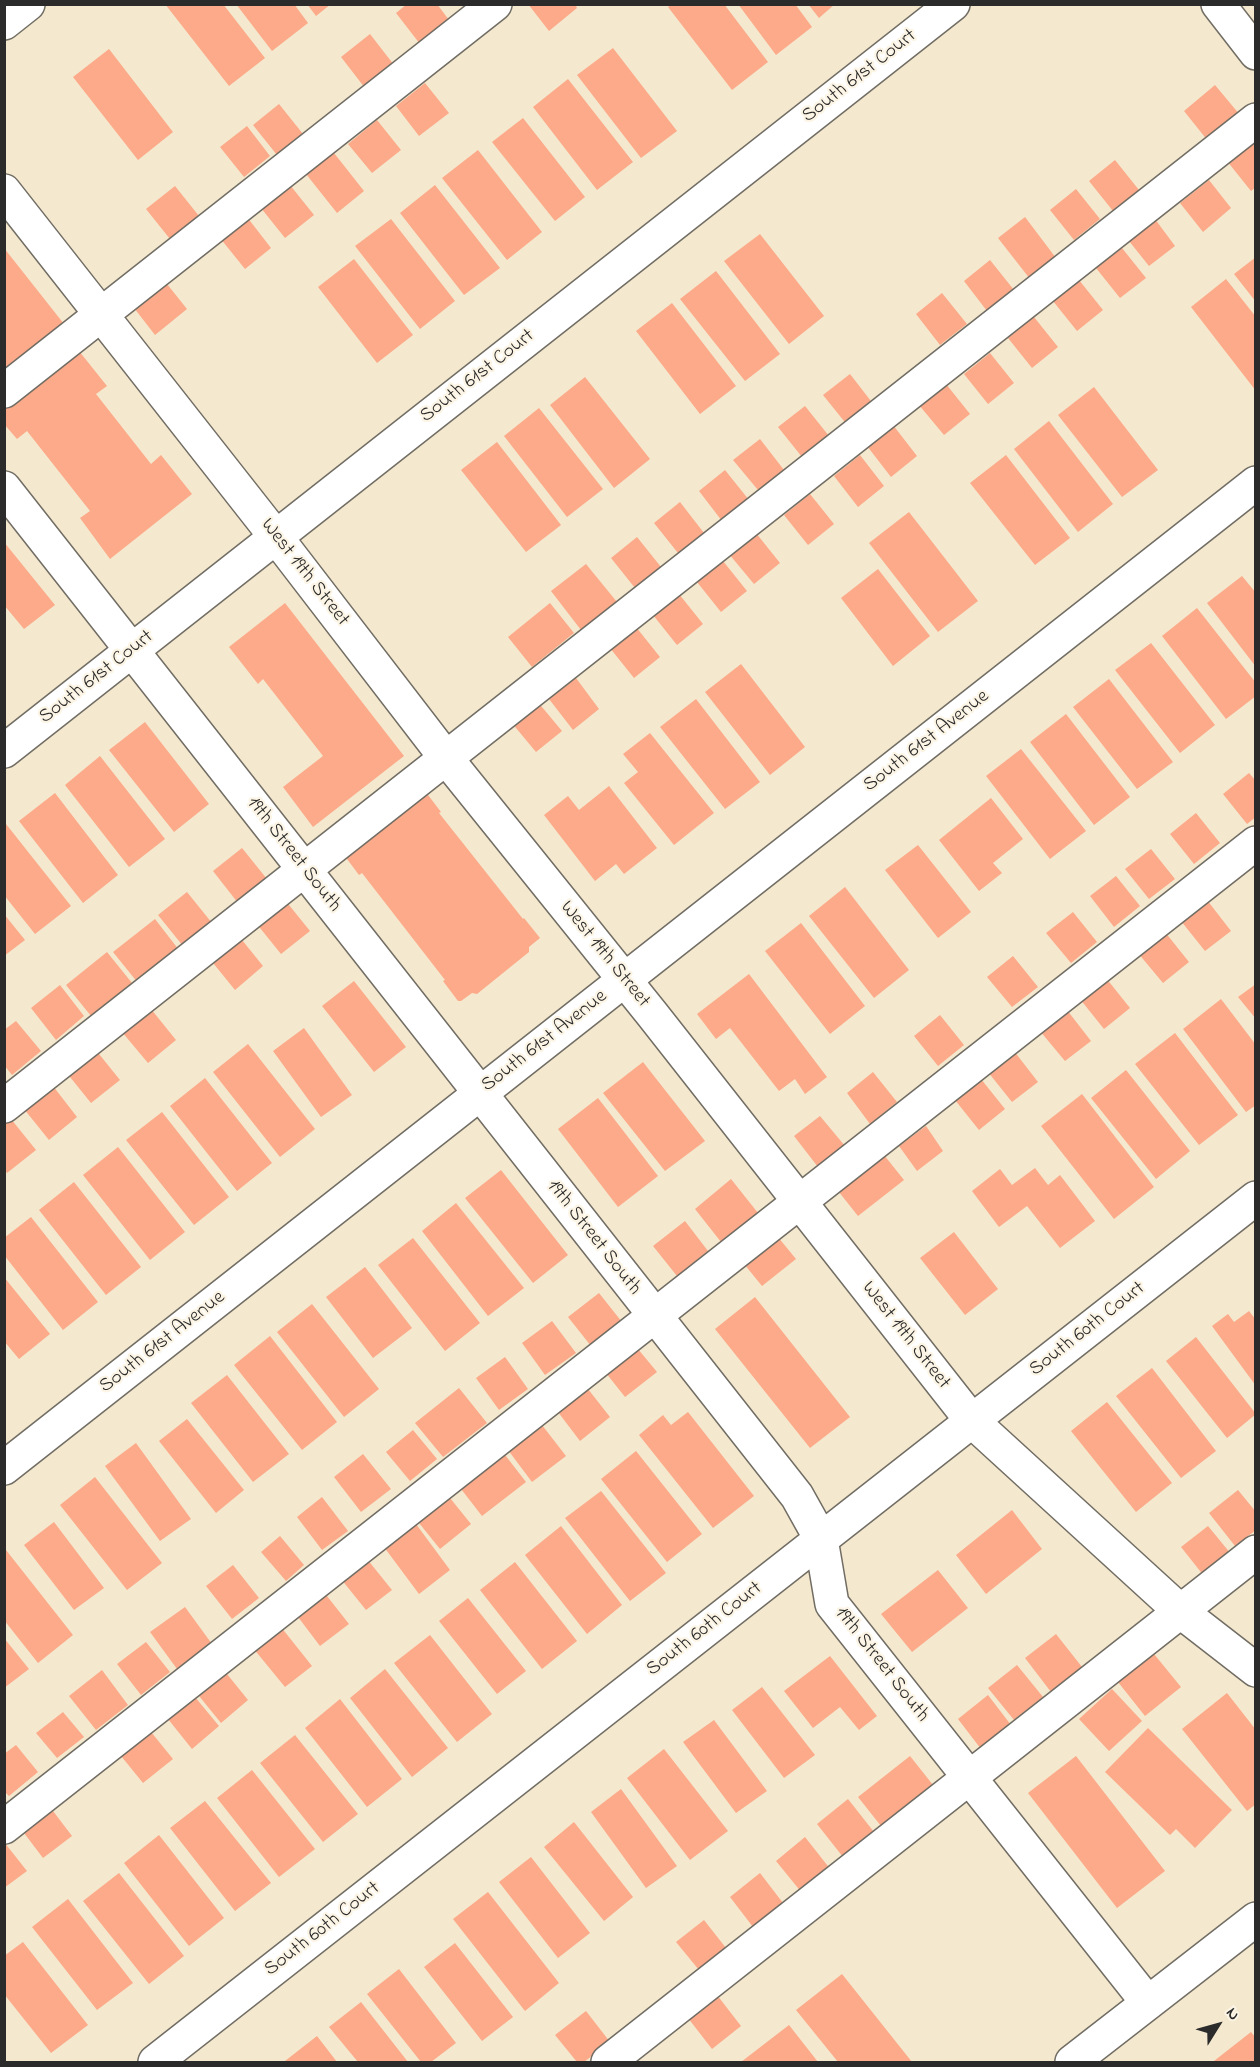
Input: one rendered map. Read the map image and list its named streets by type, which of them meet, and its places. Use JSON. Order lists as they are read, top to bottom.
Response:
{
  "streets": {
    "street": [
      "South 61st Court",
      "West 19th Street",
      "South 61st Avenue",
      "19th Street South",
      "South 60th Court"
    ]
  },
  "crossings": [
    ["South 61st Court", "West 19th Street"],
    ["South 61st Court", "19th Street South"],
    ["West 19th Street", "South 61st Avenue"],
    ["West 19th Street", "South 60th Court"],
    ["South 61st Avenue", "19th Street South"],
    ["19th Street South", "South 60th Court"]
  ],
  "north": "top right"
}
